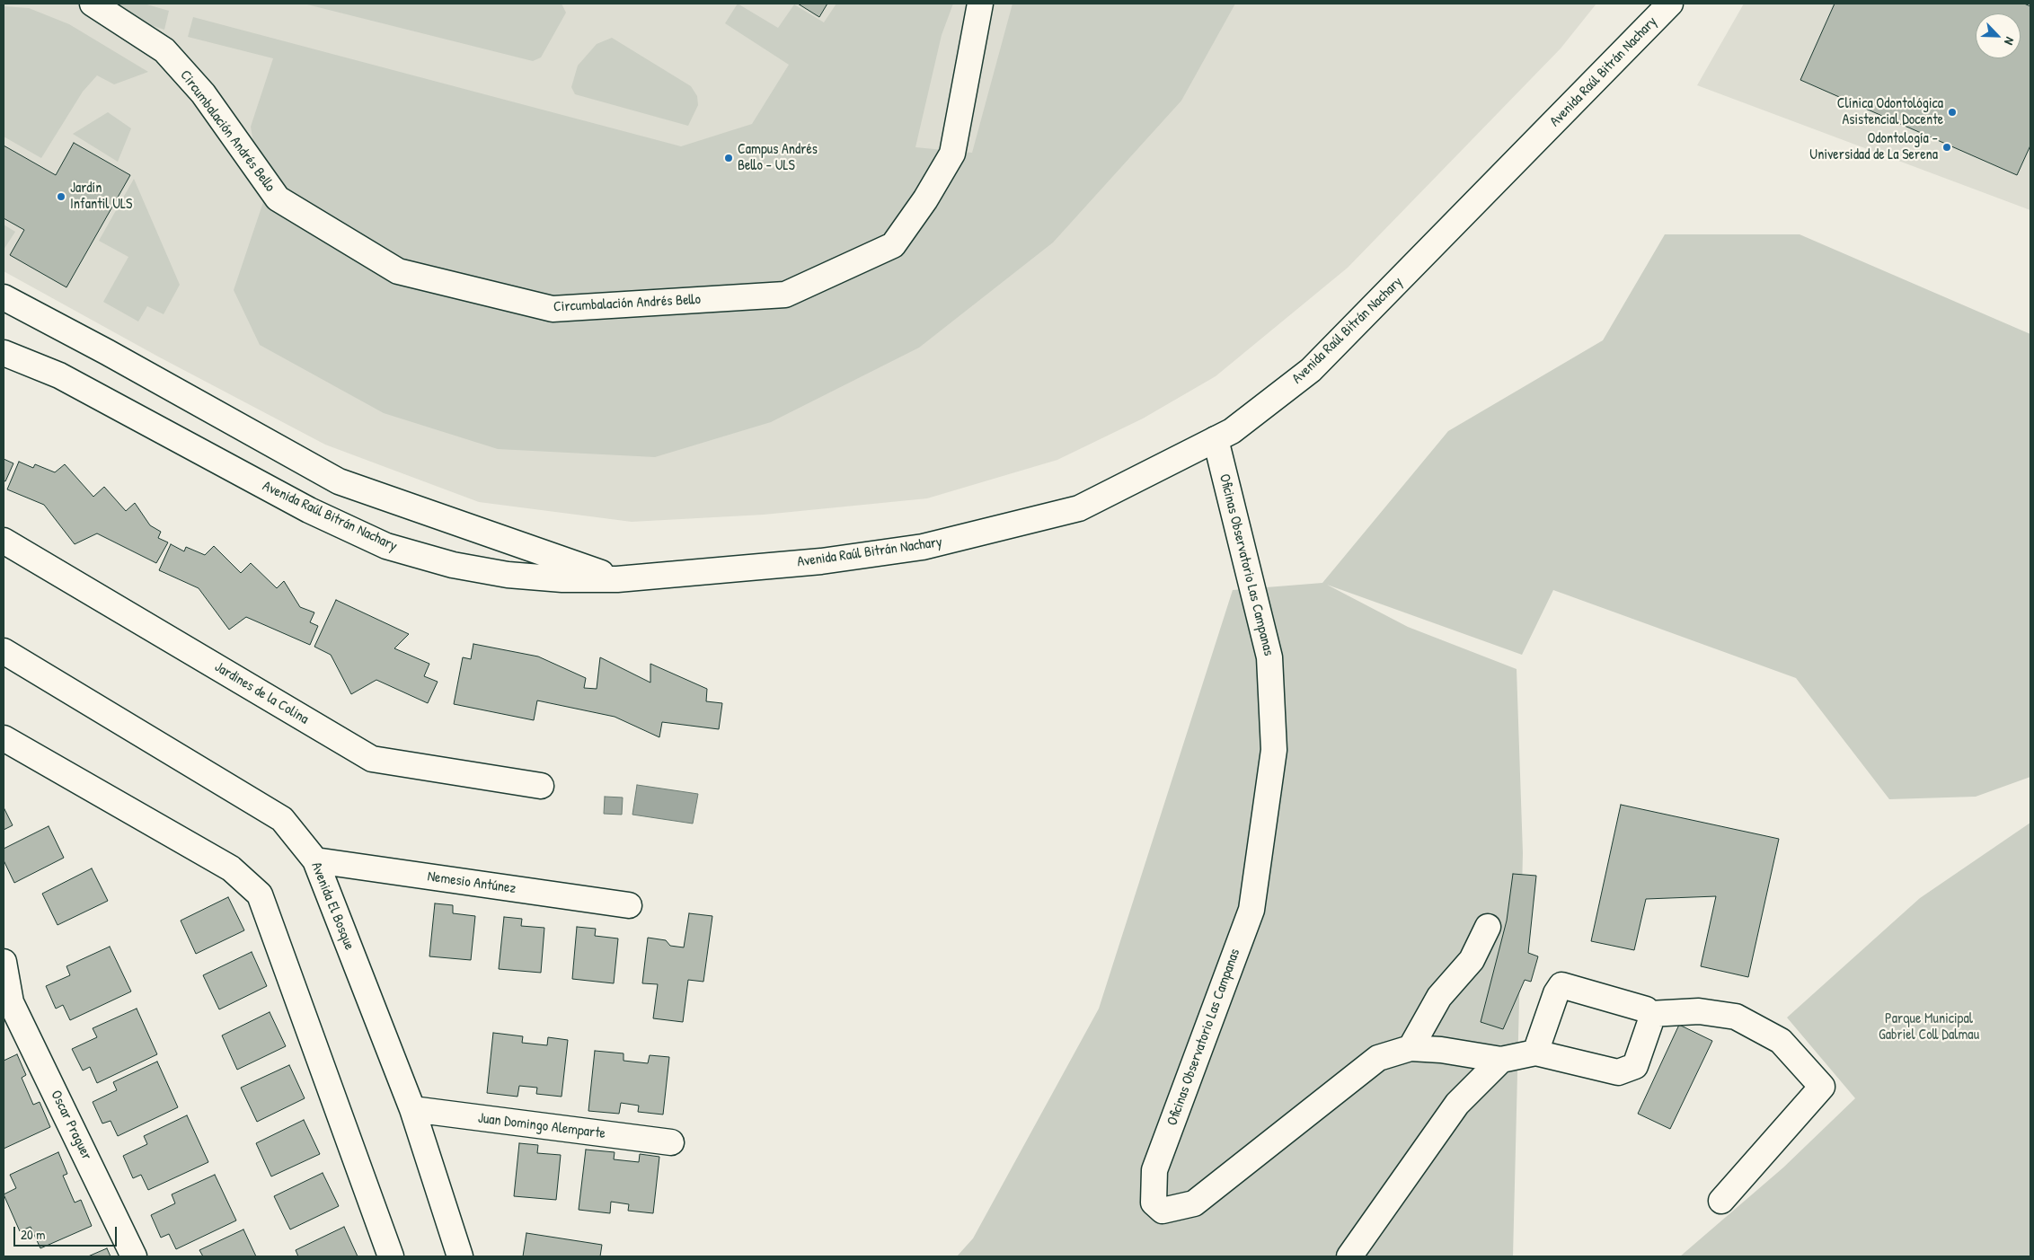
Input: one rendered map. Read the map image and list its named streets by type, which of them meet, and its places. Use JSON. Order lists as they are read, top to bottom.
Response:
{
  "streets": {
    "main road": [
      "Avenida Raúl Bitrán Nachary",
      "Circumbalación Andrés Bello",
      "Oficinas Observatorio Las Campanas",
      "Jardines de la Colina",
      "Nemesio Antúnez",
      "Avenida El Bosque",
      "Oscar Praguer",
      "Juan Domingo Alemparte"
    ]
  },
  "crossings": [
    ["Avenida Raúl Bitrán Nachary", "Oficinas Observatorio Las Campanas"],
    ["Nemesio Antúnez", "Avenida El Bosque"],
    ["Avenida El Bosque", "Juan Domingo Alemparte"]
  ],
  "parks": ["Parque Municipal Gabriel Coll Dalmau"],
  "places": [
    "Clínica Odontológica Asistencial Docente",
    "Odontología - Universidad de La Serena",
    "Campus Andrés Bello - ULS",
    "Jardín Infantil ULS"
  ],
  "scale_bar": "20 m",
  "north": "bottom right"
}
